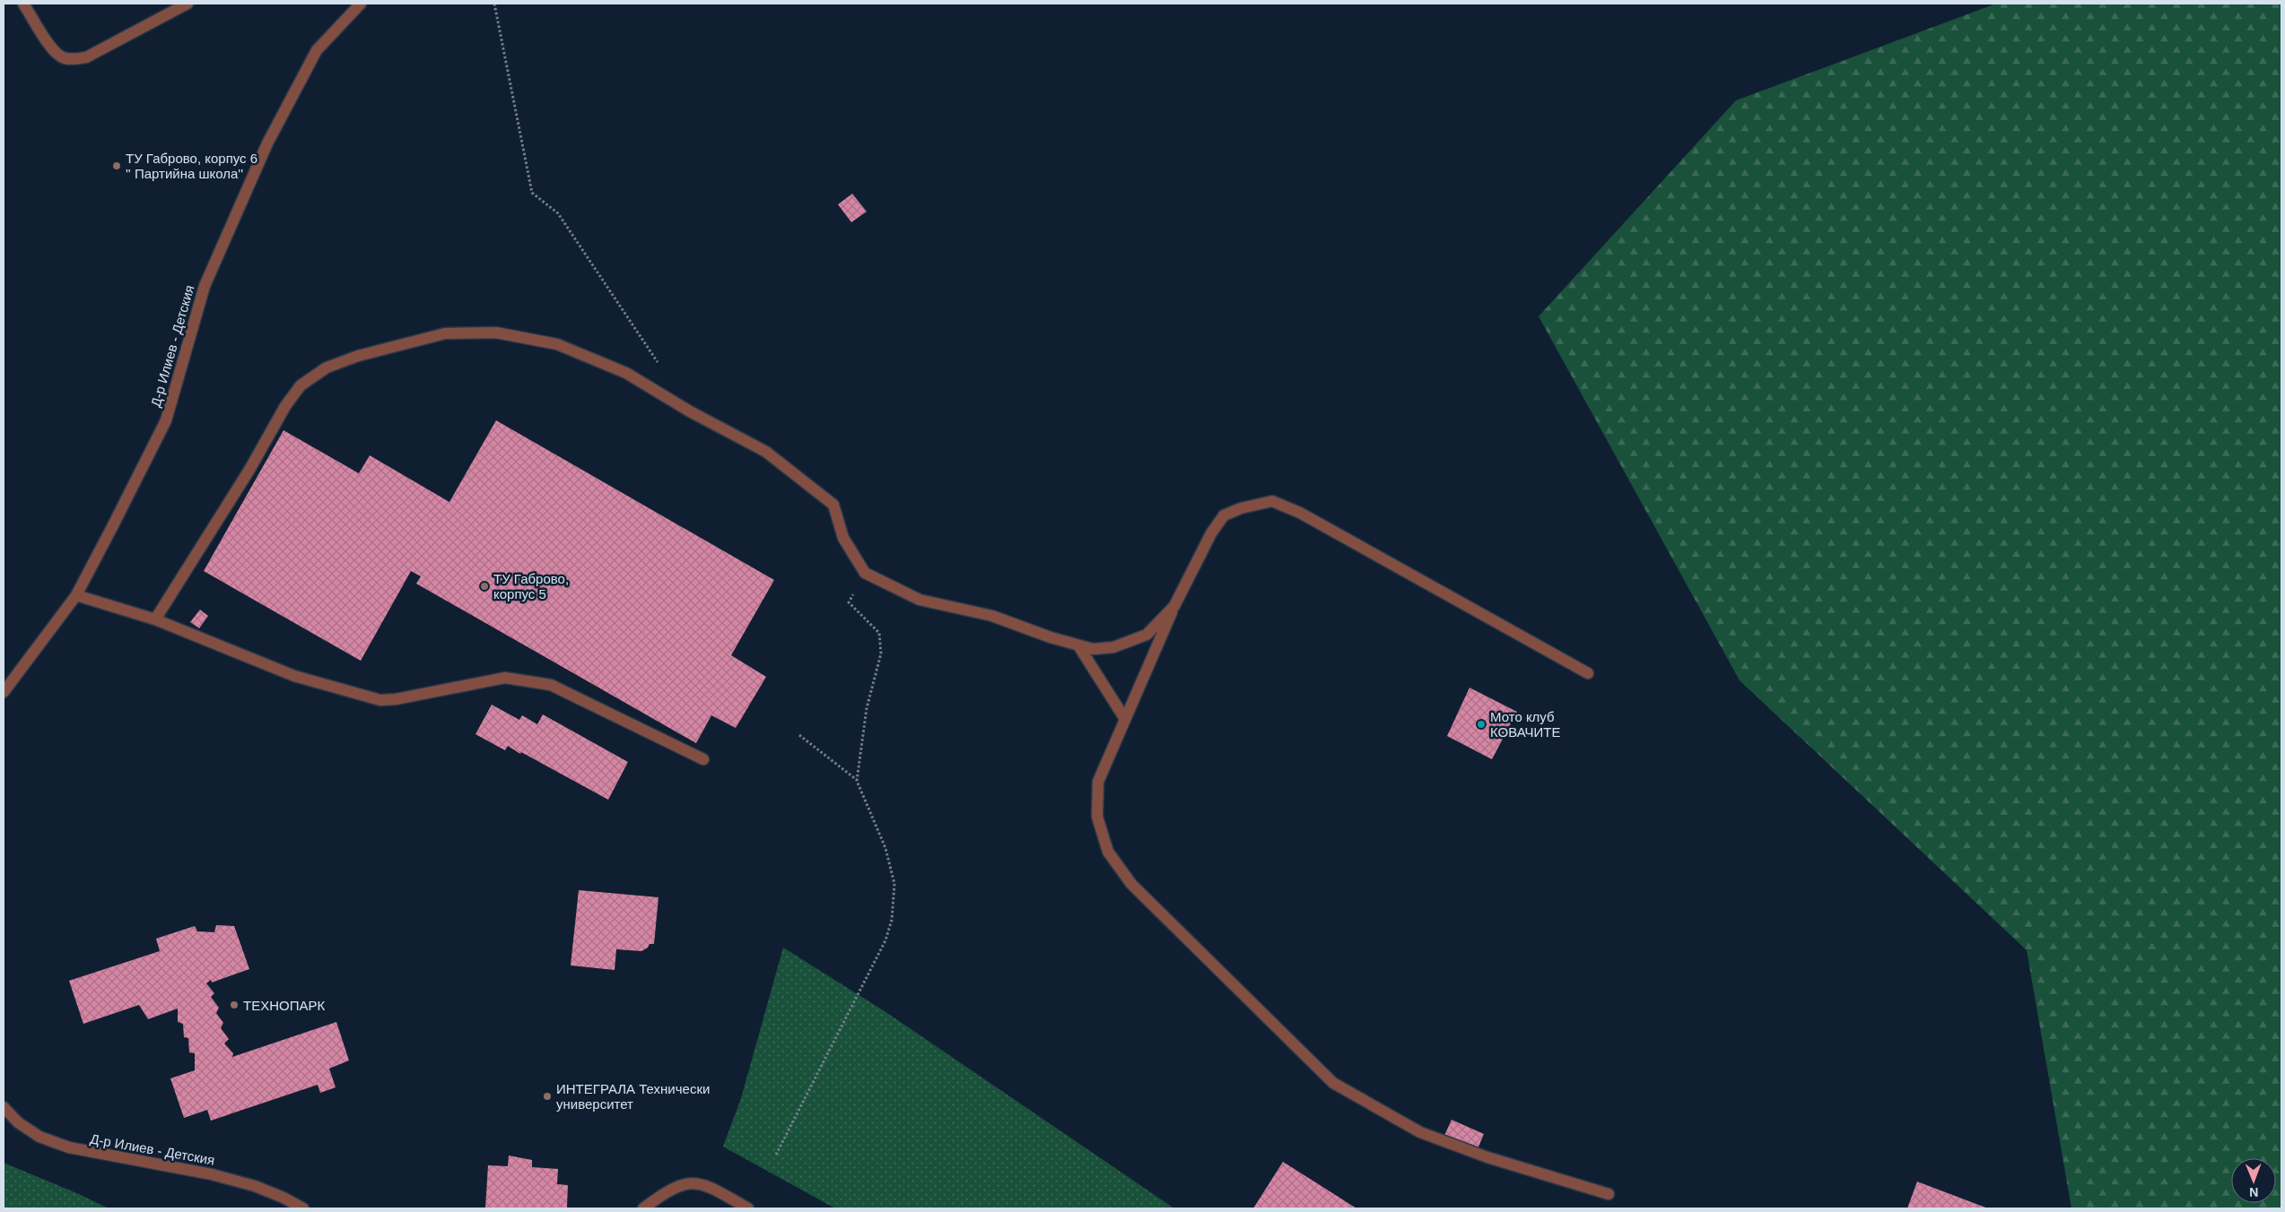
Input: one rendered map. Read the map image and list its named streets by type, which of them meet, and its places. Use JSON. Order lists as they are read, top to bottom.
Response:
{
  "streets": {
    "street": ["Д-р Илиев - Детския"]
  },
  "places": [
    "ТУ Габрово, корпус 6 '' Партийна школа''",
    "ТУ Габрово, корпус 5",
    "Мото клуб КОВАЧИТЕ",
    "ТЕХНОПАРК",
    "ИНТЕГРАЛА Технически университет"
  ],
  "north": "bottom"
}
